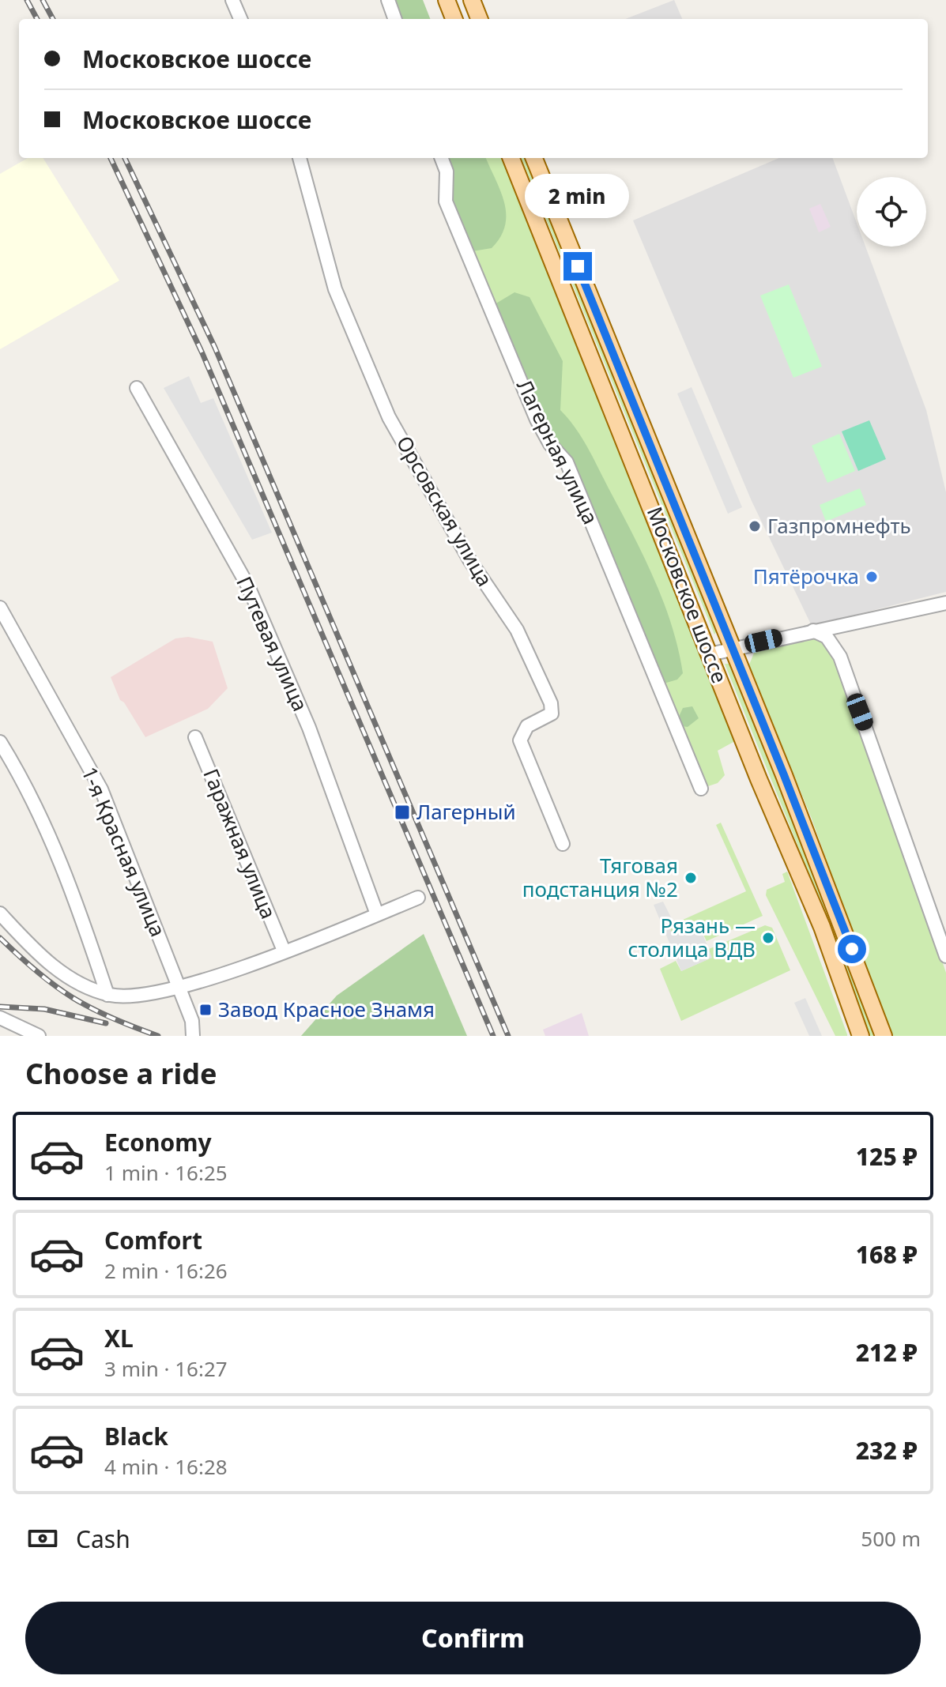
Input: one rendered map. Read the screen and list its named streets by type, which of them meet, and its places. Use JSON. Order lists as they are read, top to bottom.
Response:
{
  "streets": {
    "main road": ["Московское шоссе"],
    "street": [
      "Лагерная улица",
      "Орсовская улица",
      "Путевая улица",
      "Гаражная улица",
      "1-я Красная улица"
    ]
  },
  "places": {
    "other": [
      "Газпромнефть",
      "Пятёрочка",
      "Тяговая подстанция №2",
      "Рязань — столица ВДВ"
    ],
    "transit": ["Лагерный", "Завод Красное Знамя"]
  },
  "page": {
    "banner": ["Московское шоссе", "Московское шоссе"],
    "bubble": "2 min",
    "heading": "Choose a ride",
    "list": [
      {
        "name": "Economy",
        "note": "1 min · 16:25",
        "value": "125 ₽"
      },
      {
        "name": "Comfort",
        "note": "2 min · 16:26",
        "value": "168 ₽"
      },
      {
        "name": "XL",
        "note": "3 min · 16:27",
        "value": "212 ₽"
      },
      {
        "name": "Black",
        "note": "4 min · 16:28",
        "value": "232 ₽"
      }
    ],
    "pay": ["Cash", "500 m"],
    "buttons": "Confirm"
  }
}
